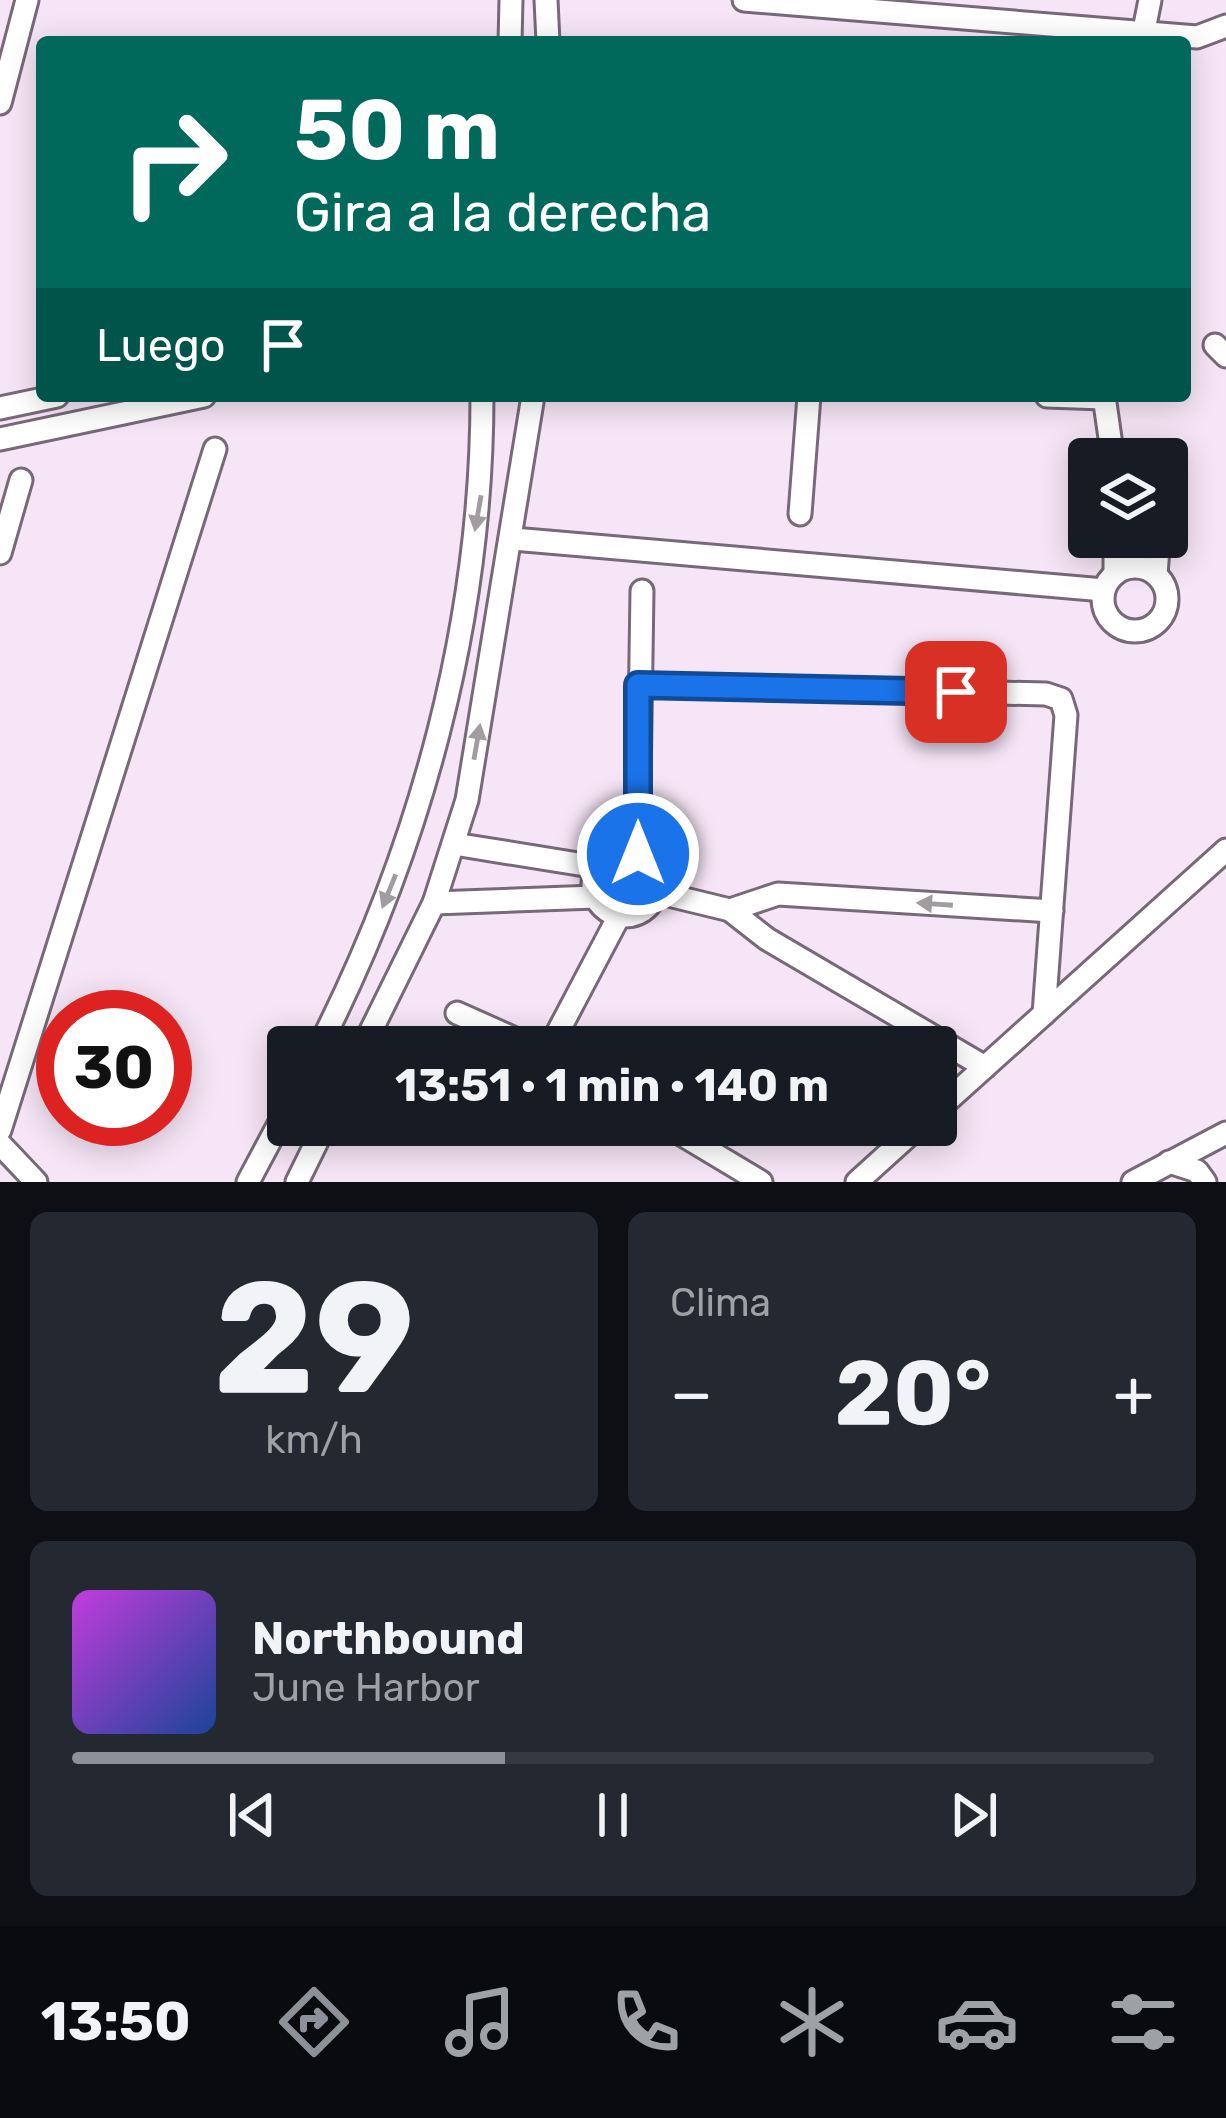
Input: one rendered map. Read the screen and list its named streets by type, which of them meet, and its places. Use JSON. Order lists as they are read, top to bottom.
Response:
{
  "page": {
    "turn": ["50 m", "Gira a la derecha"],
    "then": "Luego",
    "limit": "30",
    "trip": "13:51 · 1 min · 140 m",
    "tile": [
      ["29", "km/h"],
      "Clima"
    ],
    "heat": ["−", "20°", "+"],
    "song": ["Northbound", "June Harbor"],
    "tabs": "13:50"
  }
}
